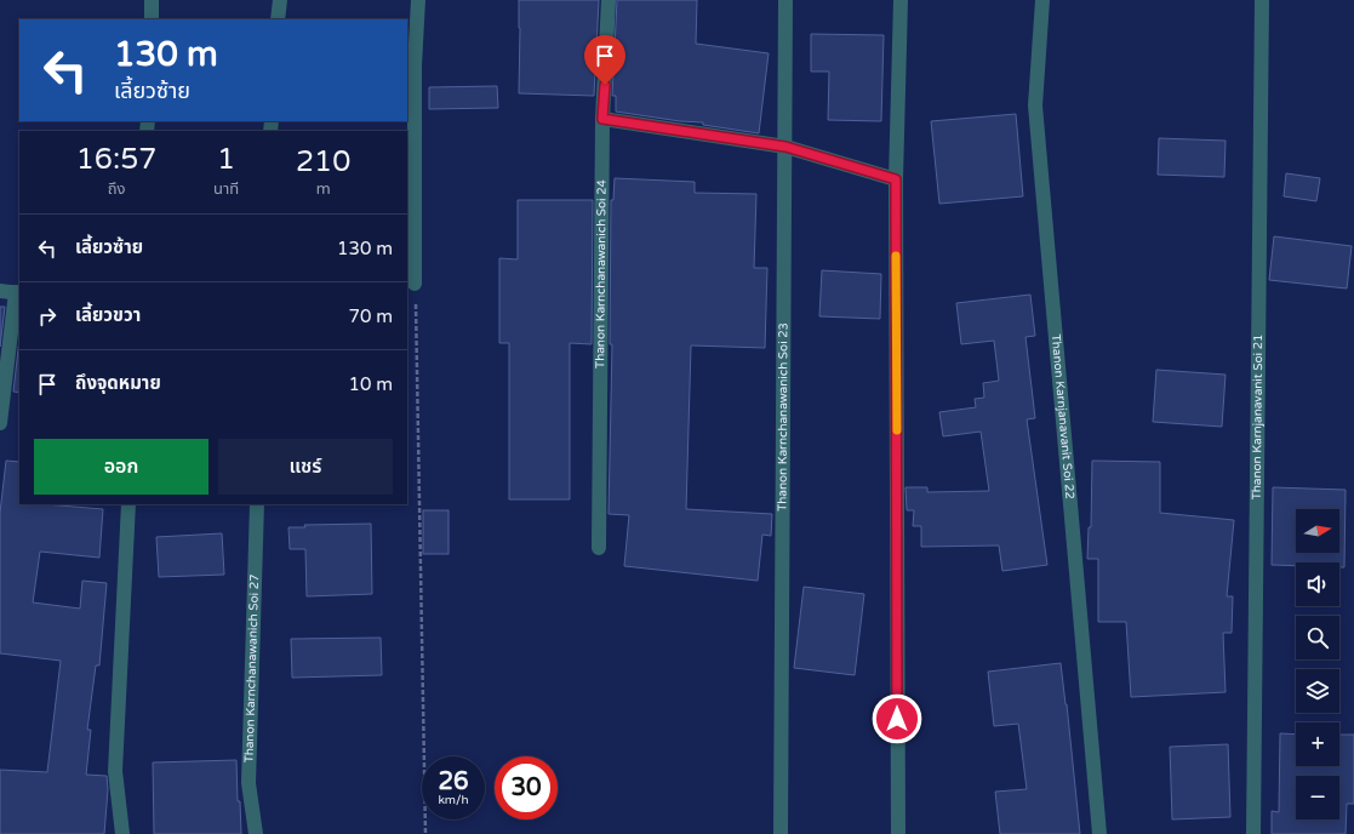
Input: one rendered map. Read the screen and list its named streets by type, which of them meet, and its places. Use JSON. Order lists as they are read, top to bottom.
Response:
{
  "streets": {
    "street": [
      "Thanon Karnchanawanich Soi 24",
      "Thanon Karnchanawanich Soi 23",
      "Thanon Karnjanavanit Soi 22",
      "Thanon Karnjanavanit Soi 21",
      "Thanon Karnchanawanich Soi 27"
    ]
  },
  "north": "right",
  "page": {
    "turn": ["130 m", "เลี้ยวซ้าย"],
    "eta": [
      "16:57",
      "ถึง",
      "1",
      "นาที",
      "210",
      "m"
    ],
    "list": [
      {
        "name": "เลี้ยวซ้าย",
        "value": "130 m"
      },
      {
        "name": "เลี้ยวขวา",
        "value": "70 m"
      },
      {
        "name": "ถึงจุดหมาย",
        "value": "10 m"
      }
    ],
    "buttons": ["ออก", "แชร์"],
    "map_buttons": ["+", "−"],
    "speed": "26 km/h",
    "limit": "30"
  }
}
